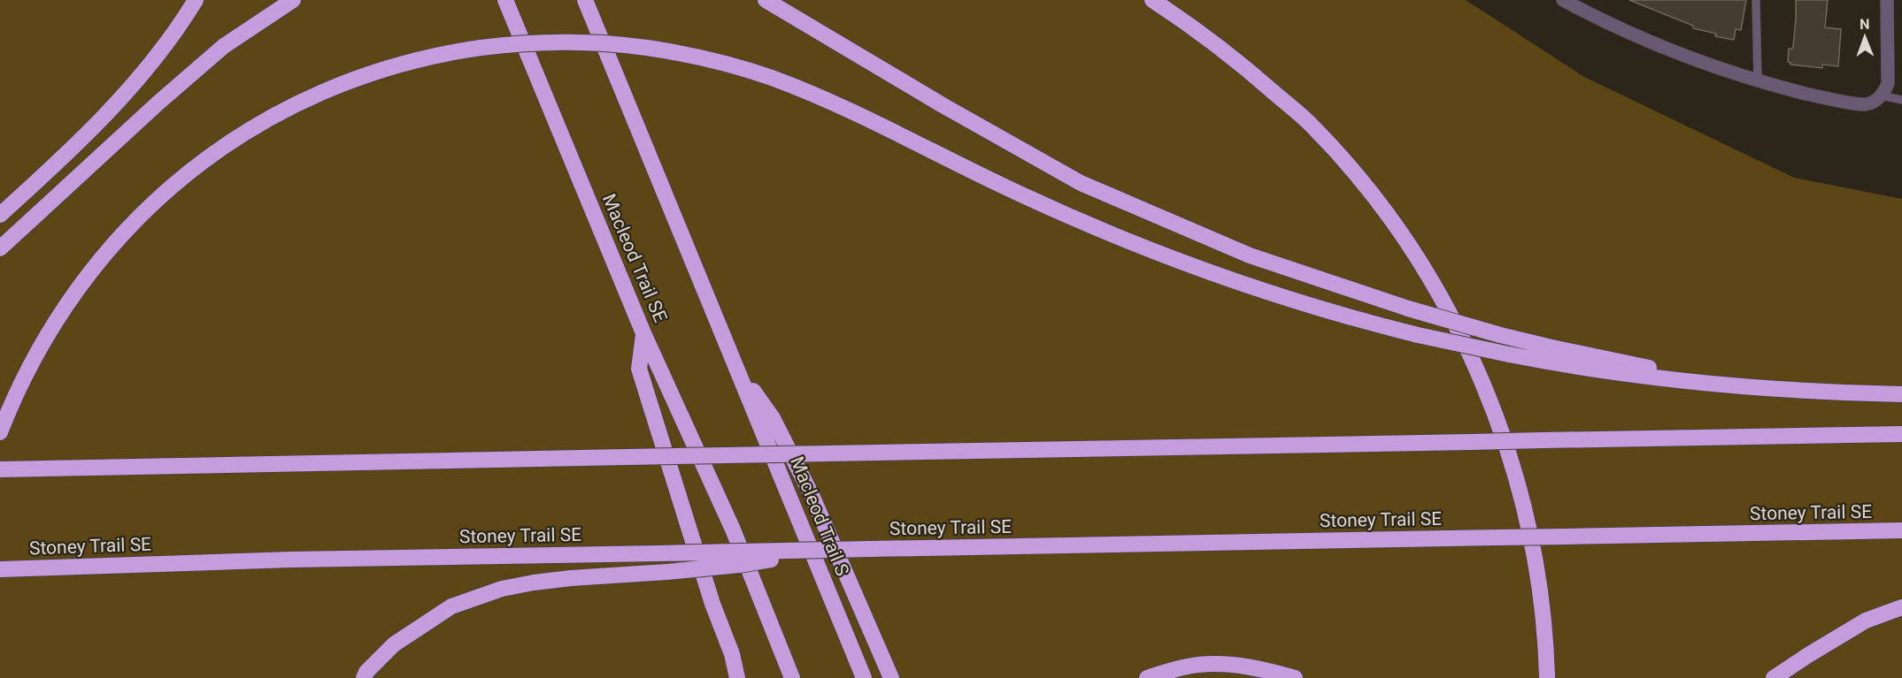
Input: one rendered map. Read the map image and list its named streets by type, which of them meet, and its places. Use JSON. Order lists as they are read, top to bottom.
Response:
{
  "streets": {
    "highway": ["Macleod Trail SE", "Stoney Trail SE", "Macleod Trail S"]
  },
  "north": "top"
}
